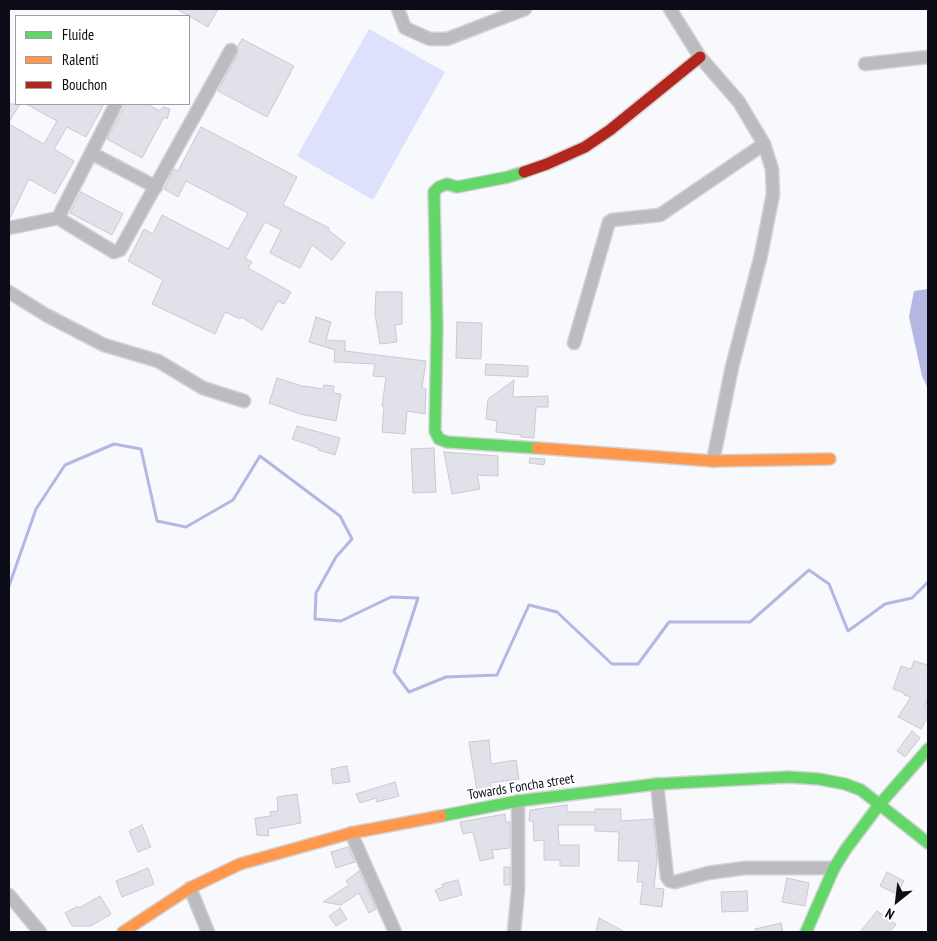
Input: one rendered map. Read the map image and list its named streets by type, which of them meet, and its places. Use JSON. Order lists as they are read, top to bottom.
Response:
{
  "streets": {
    "street": ["Towards Foncha street"]
  },
  "legend": ["Fluide", "Ralenti", "Bouchon"],
  "north": "bottom left"
}
